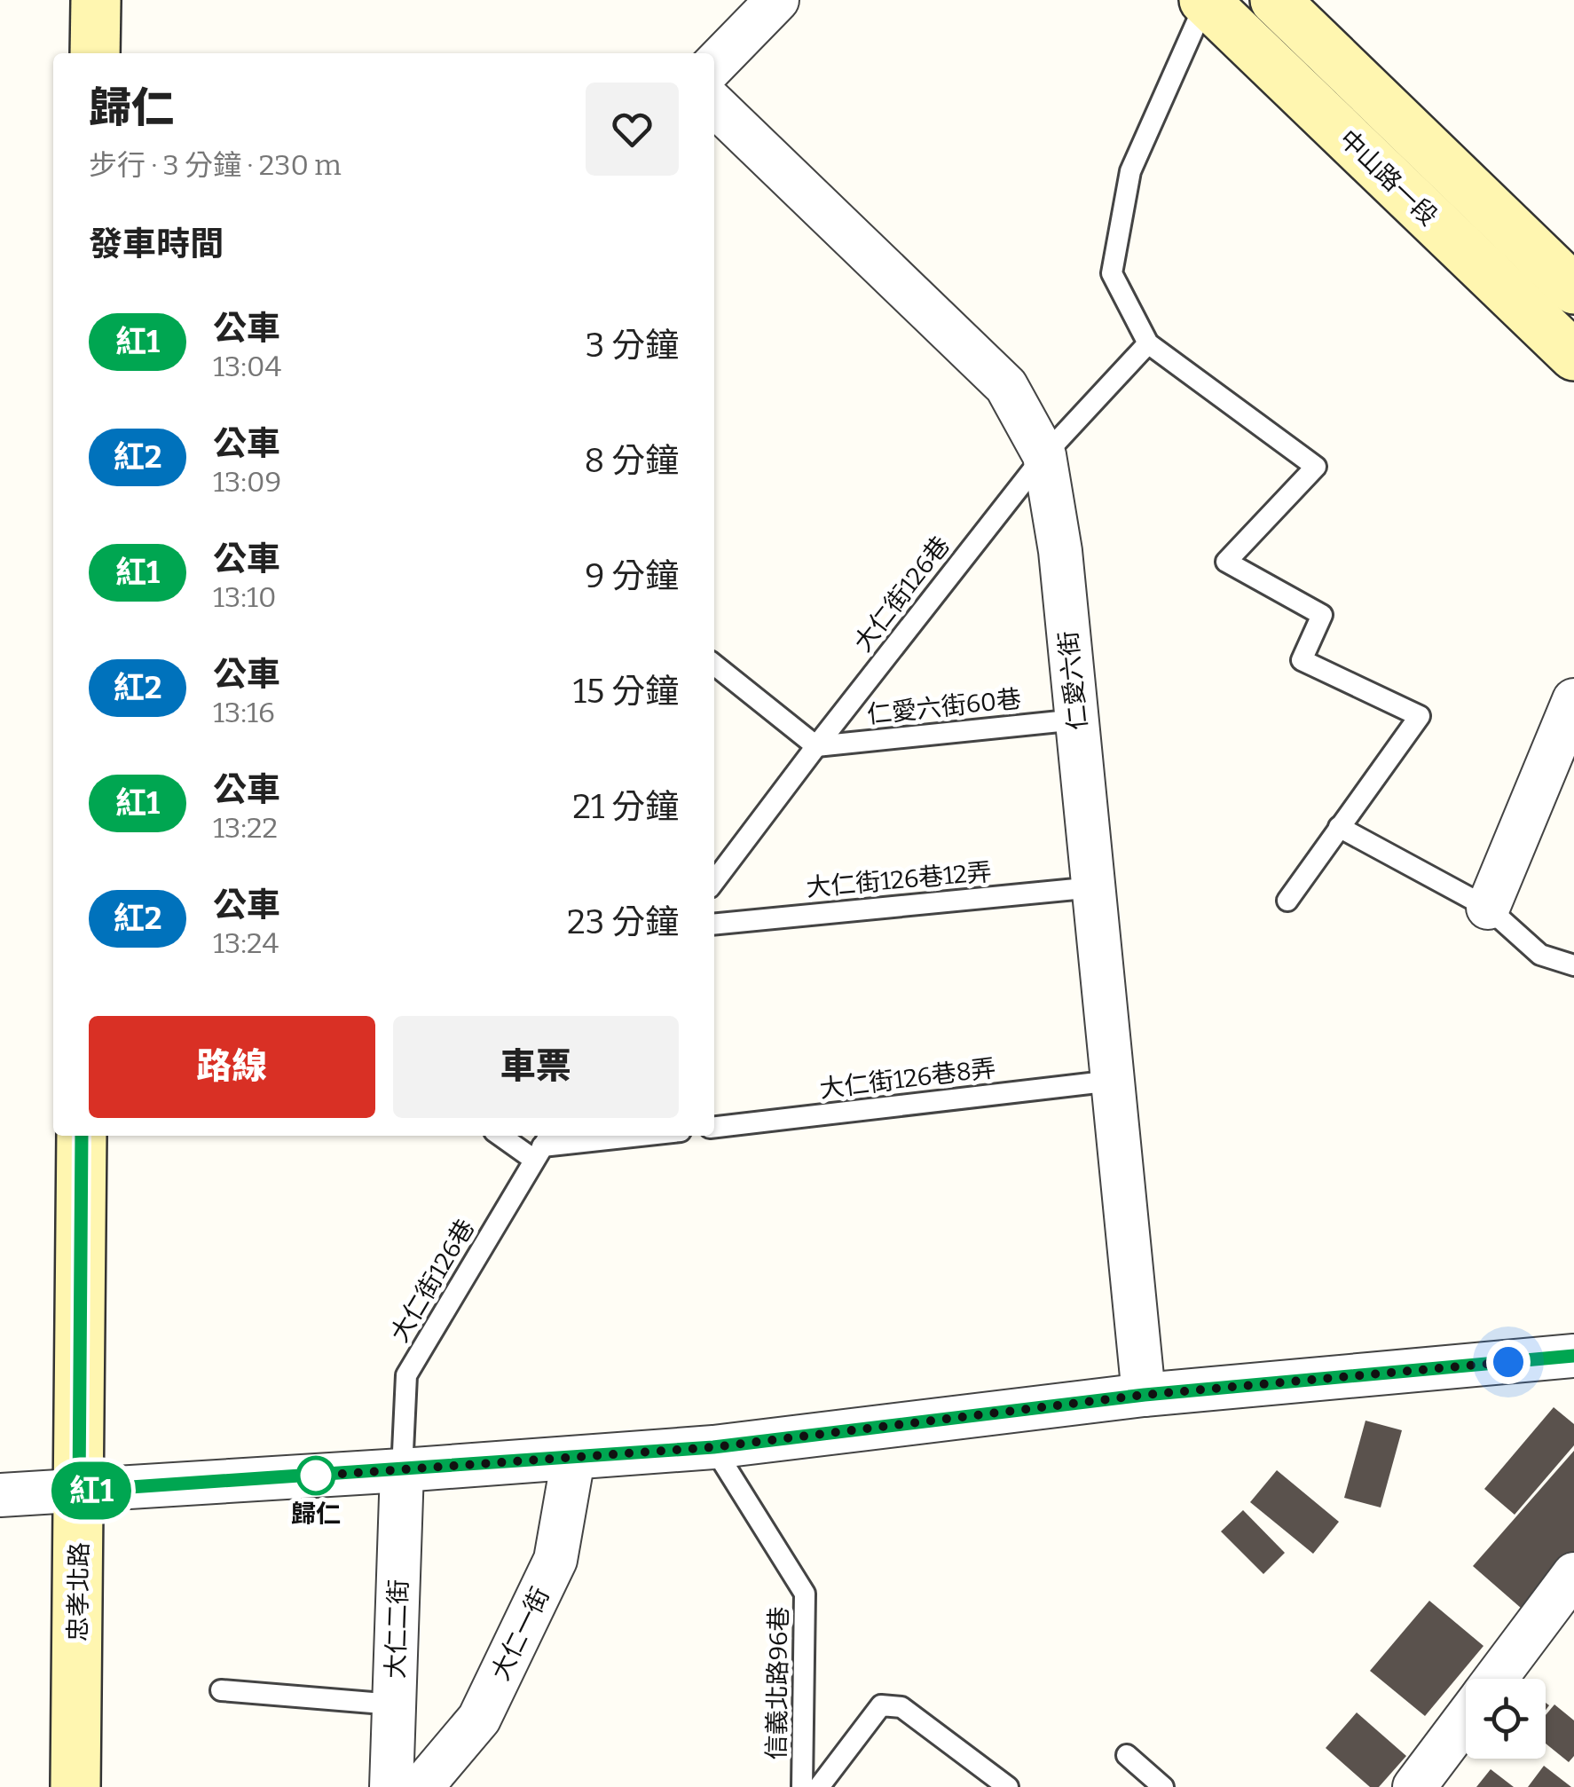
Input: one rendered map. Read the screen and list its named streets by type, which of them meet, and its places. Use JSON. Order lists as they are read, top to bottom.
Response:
{
  "streets": {
    "main road": ["中山路一段", "忠孝北路"],
    "street": ["仁愛六街", "大仁二街", "大仁一街"],
    "lane": [
      "大仁街126巷",
      "仁愛六街60巷",
      "大仁街126巷12弄",
      "大仁街126巷8弄",
      "信義北路96巷"
    ]
  },
  "crossings": [
    ["大仁街126巷", "仁愛六街"],
    ["大仁街126巷", "仁愛六街60巷"],
    ["大仁街126巷", "大仁二街"],
    ["仁愛六街", "仁愛六街60巷"],
    ["仁愛六街", "大仁街126巷12弄"],
    ["仁愛六街", "大仁街126巷8弄"]
  ],
  "places": ["歸仁"],
  "lines": ["bus line 紅1"],
  "page": {
    "on_map": "紅1",
    "heading": [
      ["歸仁", "步行 · 3 分鐘 · 230 m"],
      "發車時間"
    ],
    "list": [
      {
        "mark": "紅1",
        "name": "公車",
        "note": "13:04",
        "value": "3 分鐘"
      },
      {
        "mark": "紅2",
        "name": "公車",
        "note": "13:09",
        "value": "8 分鐘"
      },
      {
        "mark": "紅1",
        "name": "公車",
        "note": "13:10",
        "value": "9 分鐘"
      },
      {
        "mark": "紅2",
        "name": "公車",
        "note": "13:16",
        "value": "15 分鐘"
      },
      {
        "mark": "紅1",
        "name": "公車",
        "note": "13:22",
        "value": "21 分鐘"
      },
      {
        "mark": "紅2",
        "name": "公車",
        "note": "13:24",
        "value": "23 分鐘"
      }
    ],
    "buttons": ["路線", "車票"]
  }
}
